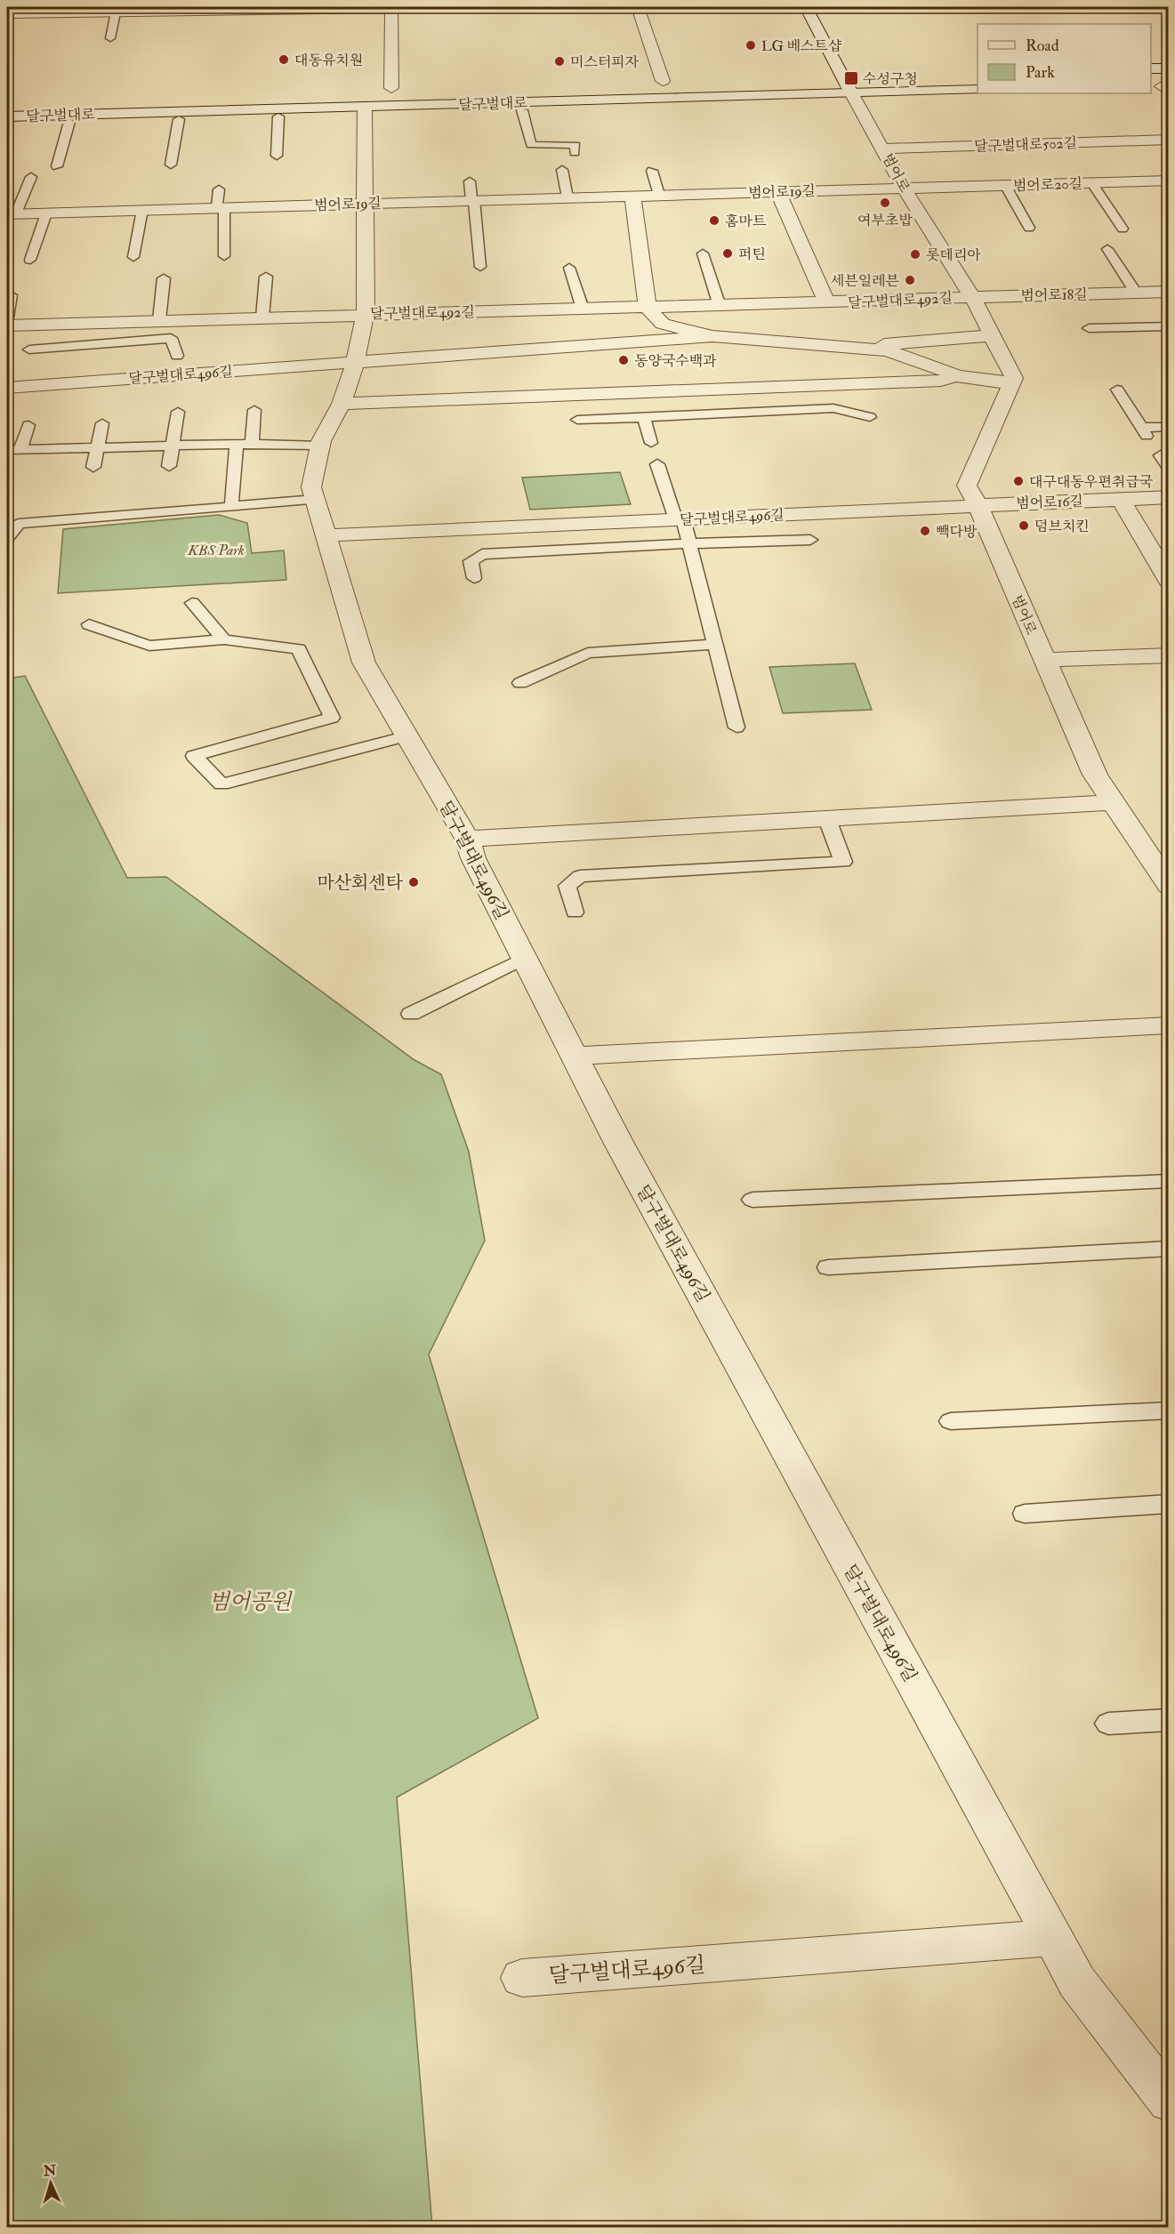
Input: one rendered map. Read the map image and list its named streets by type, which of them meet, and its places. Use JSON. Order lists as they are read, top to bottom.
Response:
{
  "streets": {
    "street": [
      "달구벌대로",
      "달구벌대로502길",
      "범어로",
      "범어로20길",
      "범어로19길",
      "범어로18길",
      "달구벌대로492길",
      "달구벌대로496길",
      "범어로16길"
    ]
  },
  "crossings": [
    ["달구벌대로", "범어로"],
    ["달구벌대로", "달구벌대로496길"],
    ["달구벌대로502길", "범어로"],
    ["범어로", "범어로20길"],
    ["범어로", "범어로19길"],
    ["범어로", "범어로18길"],
    ["범어로", "달구벌대로492길"],
    ["범어로", "달구벌대로496길"],
    ["범어로", "범어로16길"],
    ["범어로20길", "범어로19길"],
    ["범어로19길", "달구벌대로492길"],
    ["범어로19길", "달구벌대로496길"],
    ["범어로18길", "달구벌대로492길"],
    ["달구벌대로492길", "달구벌대로496길"],
    ["달구벌대로496길", "범어로16길"]
  ],
  "parks": ["KBS Park", "범어공원"],
  "places": {
    "other": [
      "LG 베스트샵",
      "대동유치원",
      "미스터피자",
      "여부초밥",
      "홈마트",
      "퍼틴",
      "롯데리아",
      "세븐일레븐",
      "동양국수백과",
      "대구대동우편취급국",
      "덤브치킨",
      "빽다방",
      "마산회센타"
    ],
    "transit": ["수성구청"]
  },
  "legend": ["Road", "Park"],
  "north": "top"
}
